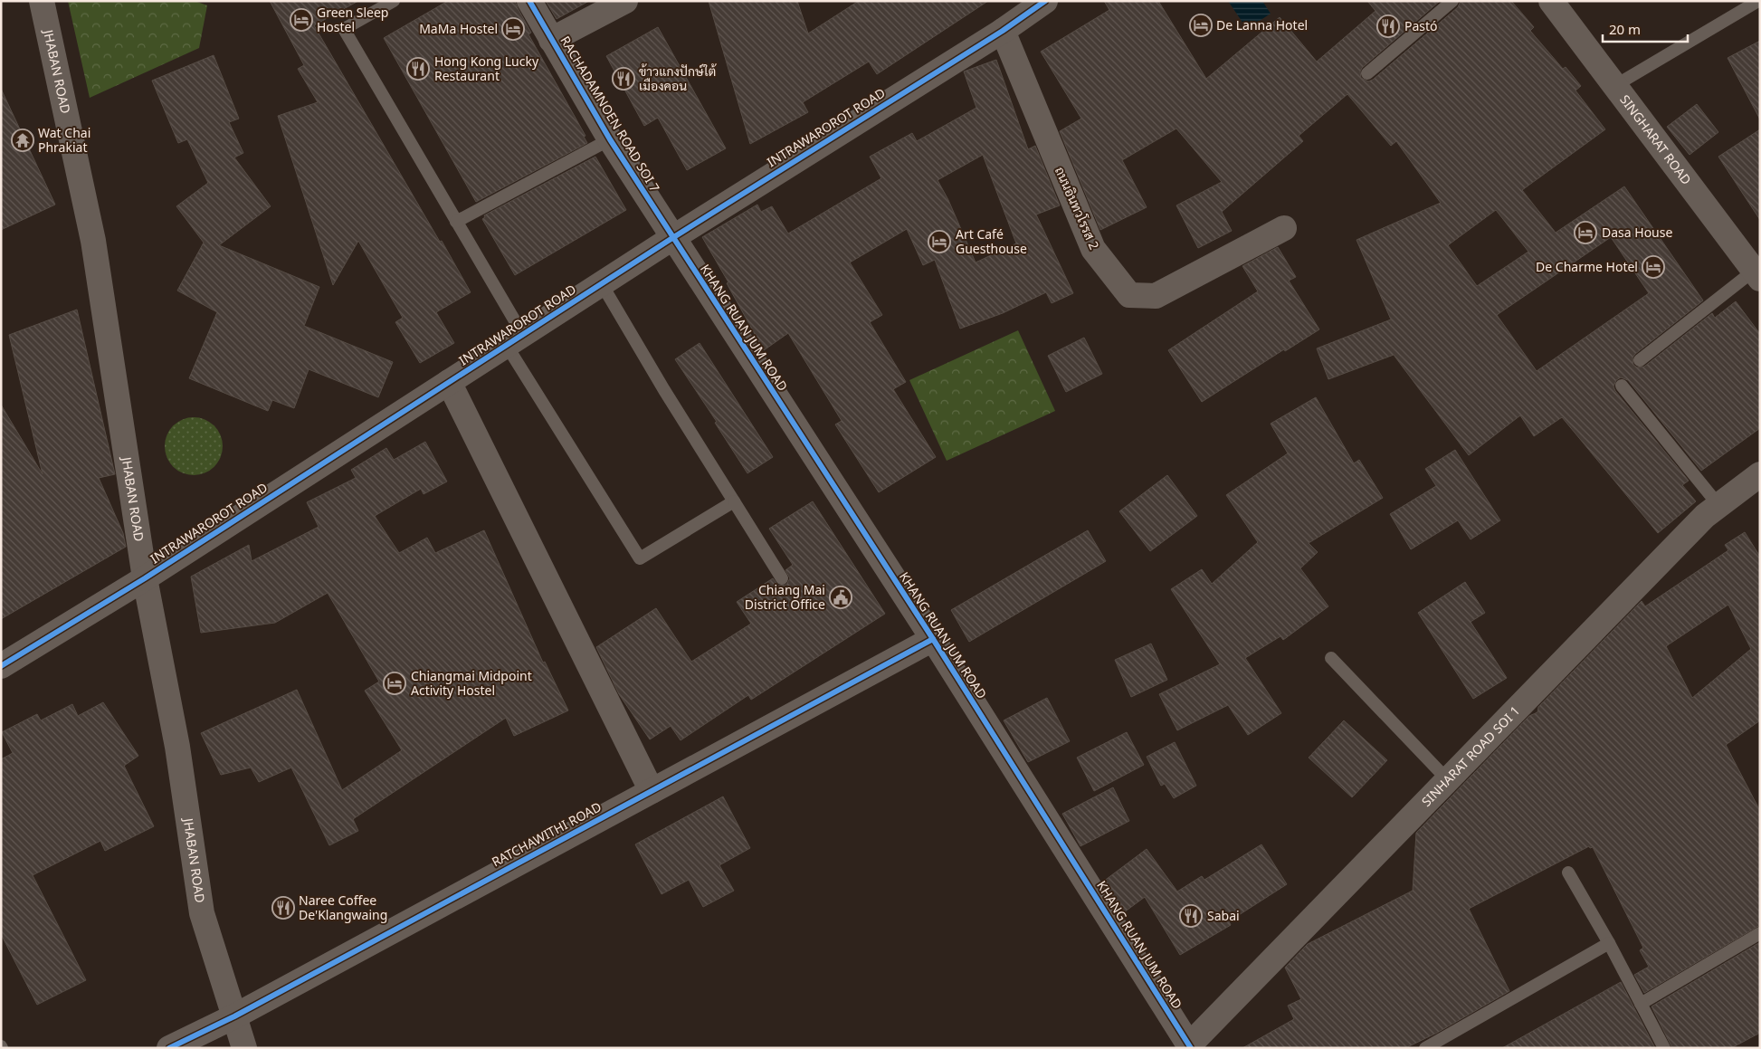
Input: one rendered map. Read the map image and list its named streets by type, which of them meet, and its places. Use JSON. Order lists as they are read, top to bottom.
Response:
{
  "streets": {
    "street": [
      "JHABAN ROAD",
      "RACHADAMNOEN ROAD SOI 7",
      "INTRAWAROROT ROAD",
      "SINGHARAT ROAD",
      "ถนนอินทวโรรส 2",
      "KHANG RUAN JUM ROAD",
      "SINHARAT ROAD SOI 1",
      "RATCHAWITHI ROAD"
    ]
  },
  "crossings": [
    ["JHABAN ROAD", "INTRAWAROROT ROAD"],
    ["JHABAN ROAD", "RATCHAWITHI ROAD"],
    ["RACHADAMNOEN ROAD SOI 7", "INTRAWAROROT ROAD"],
    ["RACHADAMNOEN ROAD SOI 7", "KHANG RUAN JUM ROAD"],
    ["INTRAWAROROT ROAD", "ถนนอินทวโรรส 2"],
    ["INTRAWAROROT ROAD", "KHANG RUAN JUM ROAD"],
    ["KHANG RUAN JUM ROAD", "SINHARAT ROAD SOI 1"],
    ["KHANG RUAN JUM ROAD", "RATCHAWITHI ROAD"]
  ],
  "places": {
    "hotel": [
      "Green Sleep Hostel",
      "De Lanna Hotel",
      "MaMa Hostel",
      "Dasa House",
      "Art Café Guesthouse",
      "De Charme Hotel",
      "Chiangmai Midpoint Activity Hostel"
    ],
    "restaurant": [
      "Pastó",
      "Hong Kong Lucky Restaurant",
      "ข้าวแกงปักษ์ใต้ เมืองคอน",
      "Naree Coffee De'Klangwaing",
      "Sabai"
    ],
    "temple": ["Wat Chai Phrakiat"],
    "public building": ["Chiang Mai District Office"]
  },
  "scale_bar": "20 m"
}
